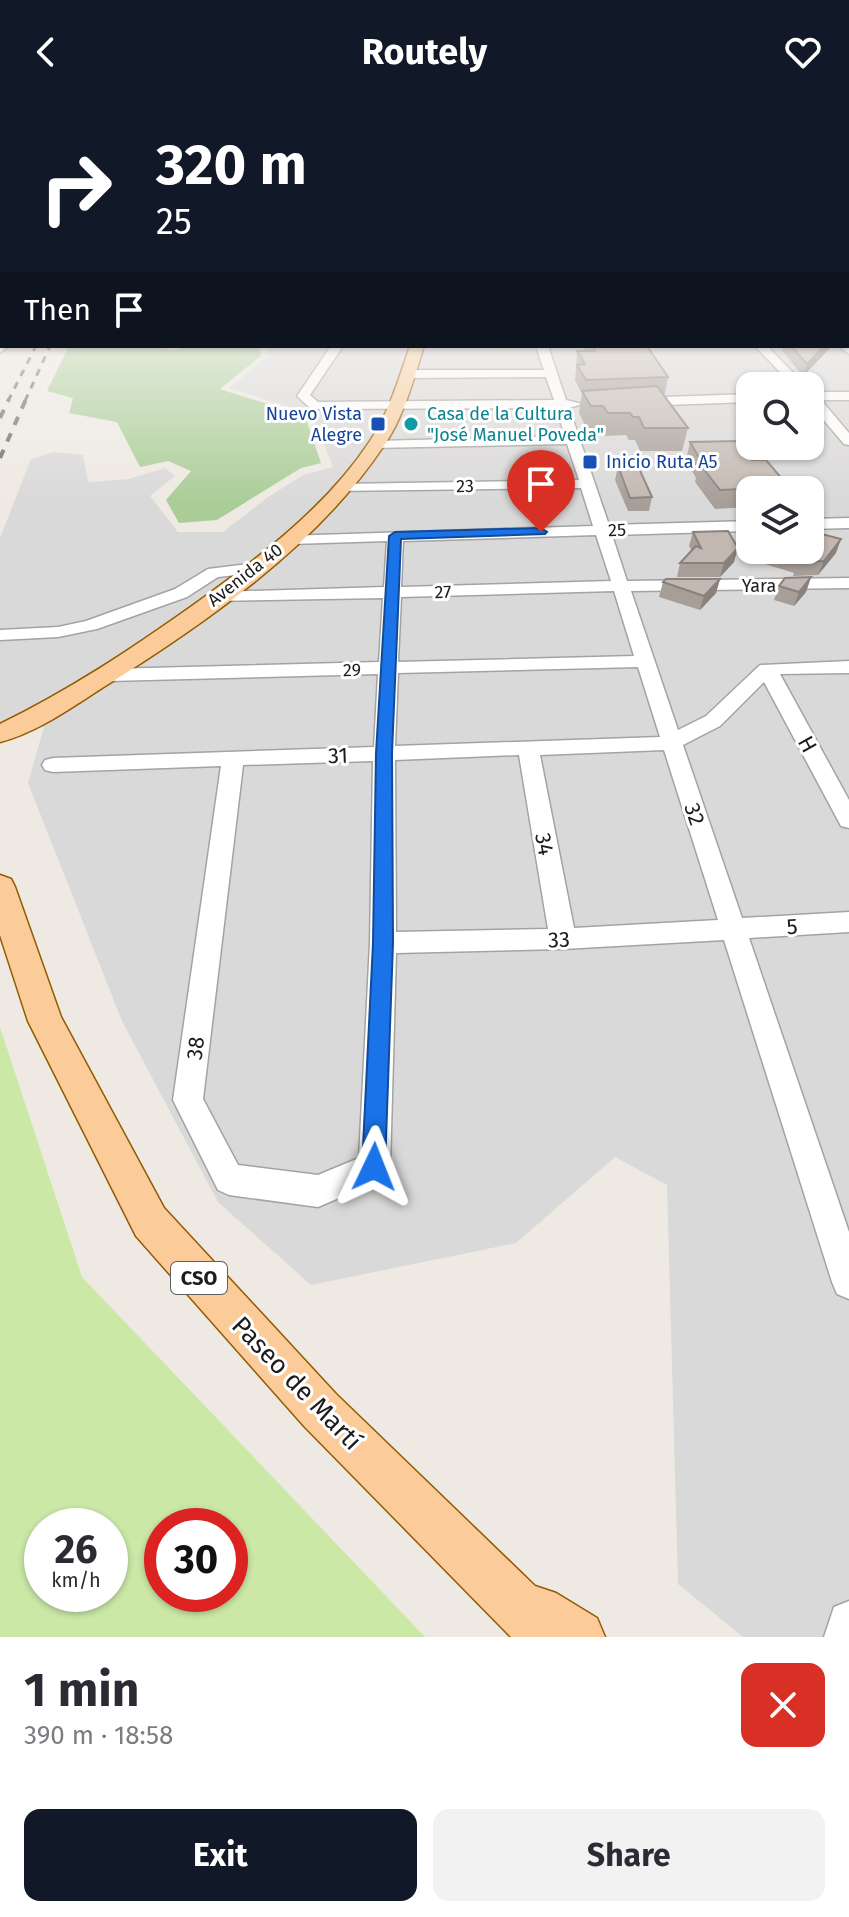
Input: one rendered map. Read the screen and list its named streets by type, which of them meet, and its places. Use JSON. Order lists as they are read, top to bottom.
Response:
{
  "streets": {
    "main road": ["Avenida 40", "CSO", "Paseo de Martí"],
    "street": [
      "23",
      "25",
      "Yara",
      "27",
      "29",
      "H",
      "31",
      "32",
      "34",
      "5",
      "33",
      "38"
    ]
  },
  "crossings": [
    ["23", "Avenida 40"],
    ["23", "32"],
    ["25", "Avenida 40"],
    ["25", "32"],
    ["Avenida 40", "27"],
    ["Avenida 40", "29"],
    ["Yara", "27"],
    ["Yara", "32"],
    ["27", "32"],
    ["29", "32"],
    ["31", "32"],
    ["31", "34"],
    ["31", "38"],
    ["32", "5"],
    ["32", "33"],
    ["34", "33"],
    ["5", "33"],
    ["33", "38"]
  ],
  "places": {
    "transit": ["Nuevo Vista Alegre", "Inicio Ruta A5"],
    "other": ["Casa de la Cultura \"José Manuel Poveda\""]
  },
  "page": {
    "header": "Routely",
    "turn": ["320 m", "25"],
    "then": "Then",
    "speed": "26 km/h",
    "limit": "30",
    "heading": ["1 min", "390 m · 18:58"],
    "buttons": ["Exit", "Share"]
  }
}
